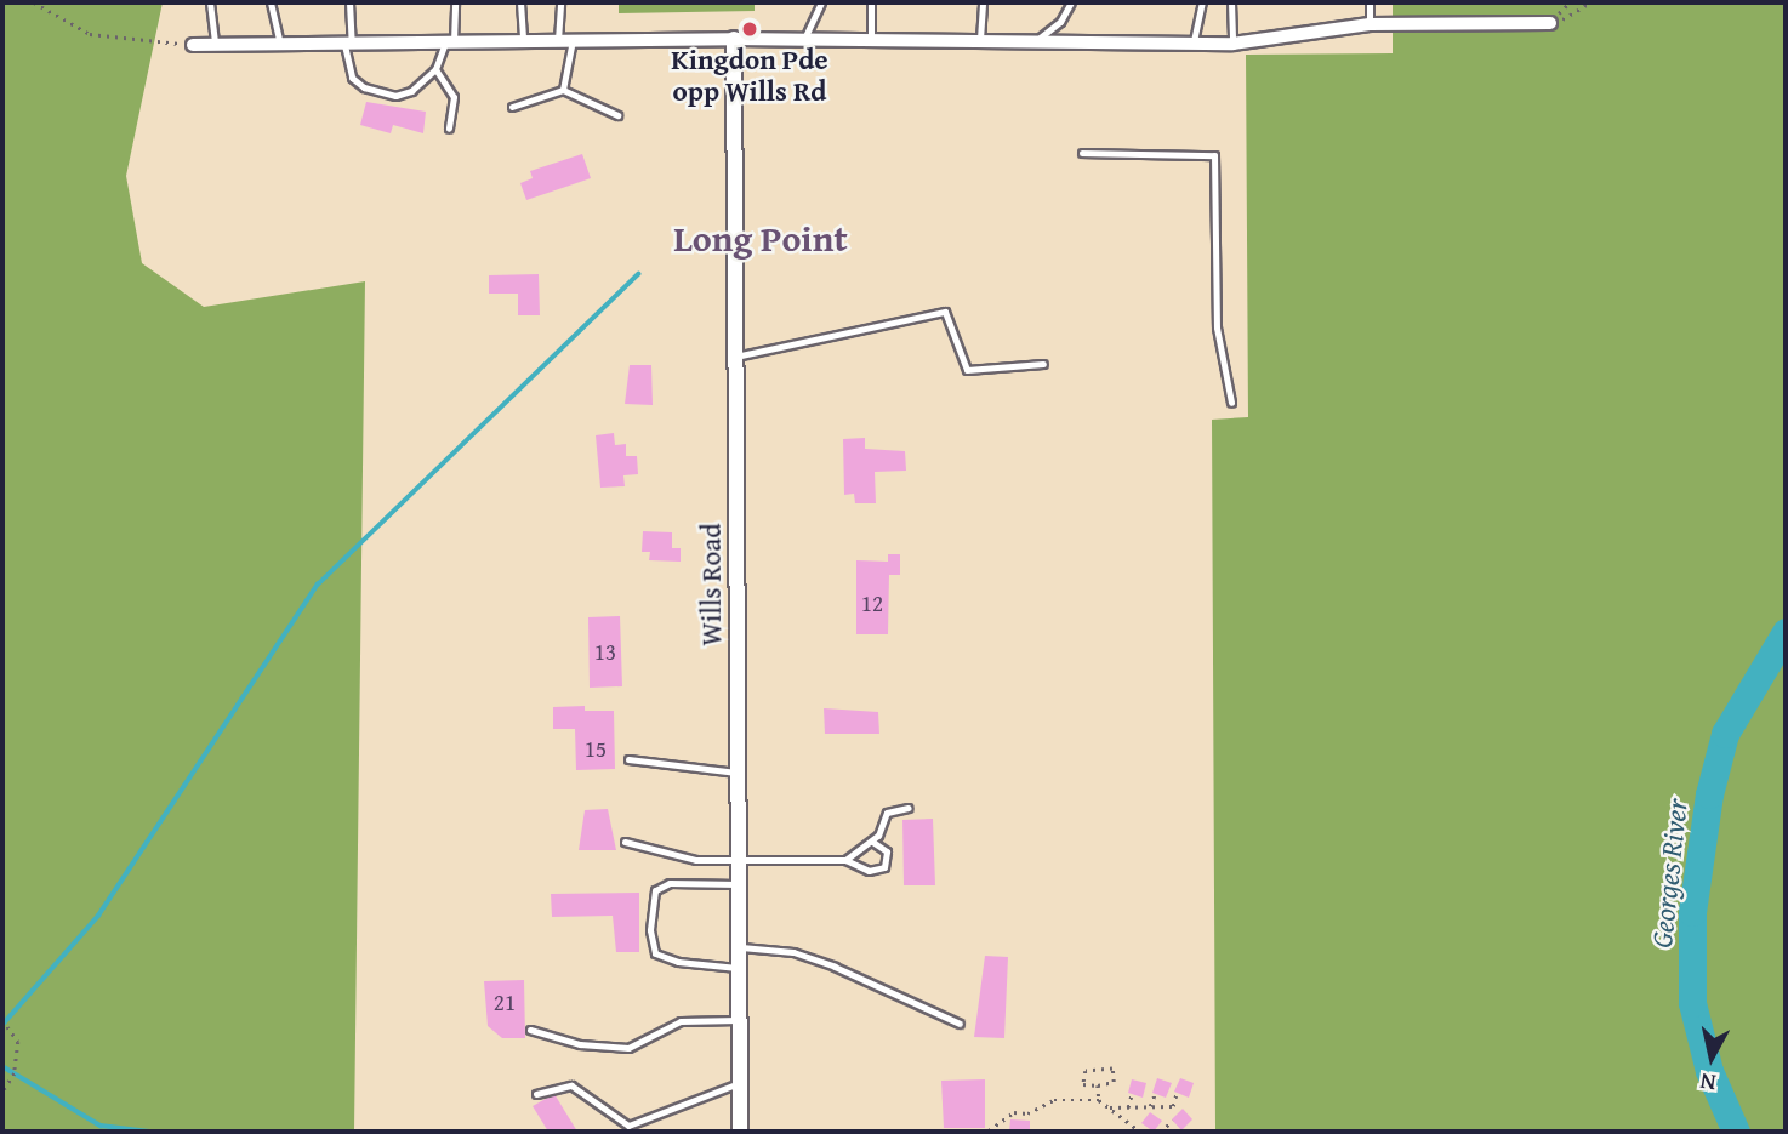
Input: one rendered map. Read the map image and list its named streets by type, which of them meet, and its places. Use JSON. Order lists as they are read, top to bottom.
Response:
{
  "streets": {
    "street": ["Wills Road"]
  },
  "districts": ["Long Point"],
  "water": ["Georges River"],
  "places": ["Kingdon Pde opp Wills Rd"],
  "house_numbers": [
    "12",
    "13",
    "15",
    "21"
  ],
  "north": "bottom"
}
